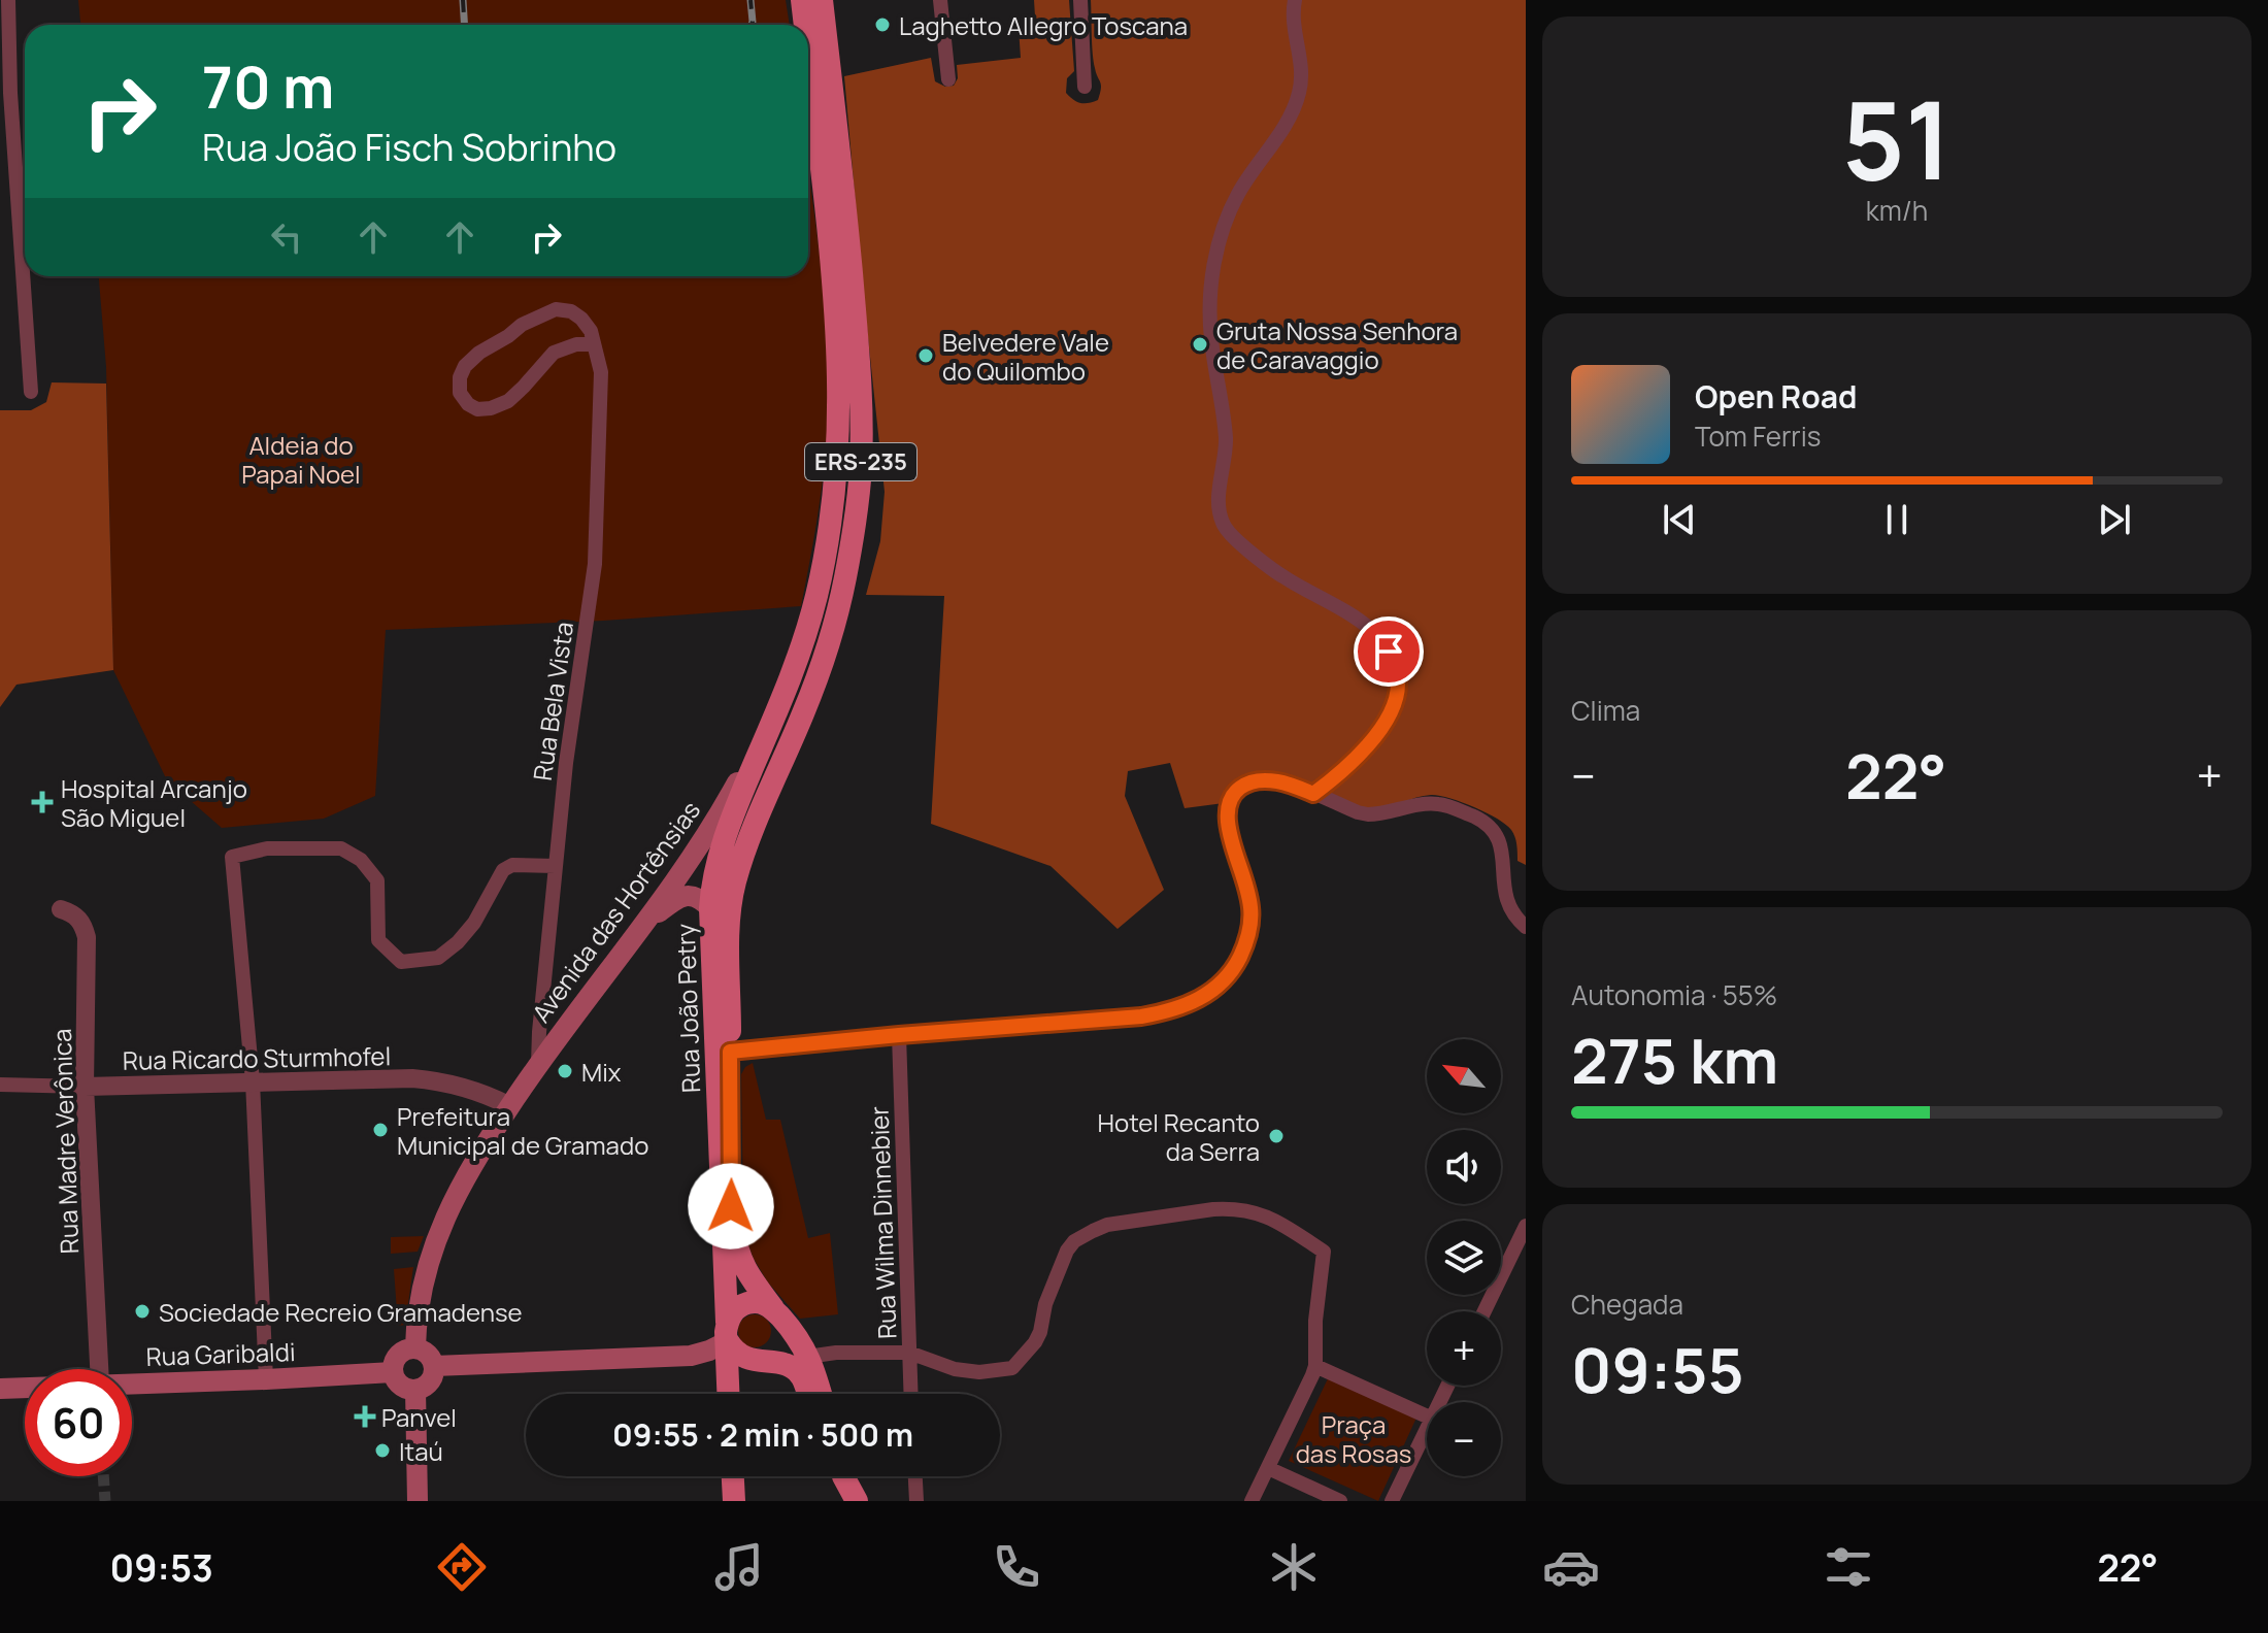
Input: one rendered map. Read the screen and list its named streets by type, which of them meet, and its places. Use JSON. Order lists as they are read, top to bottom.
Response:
{
  "streets": {
    "main road": [
      "ERS-235",
      "Avenida das Hortênsias",
      "Rua João Petry",
      "Rua Garibaldi"
    ],
    "street": [
      "Rua Bela Vista",
      "Rua Ricardo Sturmhofel",
      "Rua Madre Verônica",
      "Rua Wilma Dinnebier"
    ]
  },
  "crossings": [
    ["ERS-235", "Rua João Petry"],
    ["Rua Bela Vista", "Avenida das Hortênsias"],
    ["Avenida das Hortênsias", "Rua João Petry"],
    ["Avenida das Hortênsias", "Rua Ricardo Sturmhofel"],
    ["Avenida das Hortênsias", "Rua Garibaldi"],
    ["Rua Ricardo Sturmhofel", "Rua Madre Verônica"]
  ],
  "parks": ["Aldeia do Papai Noel", "Praça das Rosas"],
  "places": {
    "other": [
      "Laghetto Allegro Toscana",
      "Gruta Nossa Senhora de Caravaggio",
      "Belvedere Vale do Quilombo",
      "Mix",
      "Prefeitura Municipal de Gramado",
      "Hotel Recanto da Serra",
      "Sociedade Recreio Gramadense",
      "Itaú"
    ],
    "health": ["Hospital Arcanjo São Miguel", "Panvel"]
  },
  "north": "top left",
  "page": {
    "tile": [
      ["51", "km/h"],
      "Clima",
      ["Autonomia · 55%", "275 km"],
      ["Chegada", "09:55"]
    ],
    "turn": ["70 m", "Rua João Fisch Sobrinho"],
    "song": ["Open Road", "Tom Ferris"],
    "heat": ["−", "22°", "+"],
    "map_buttons": ["+", "−"],
    "limit": "60",
    "trip": "09:55 · 2 min · 500 m",
    "tabs": ["09:53", "22°"]
  }
}
